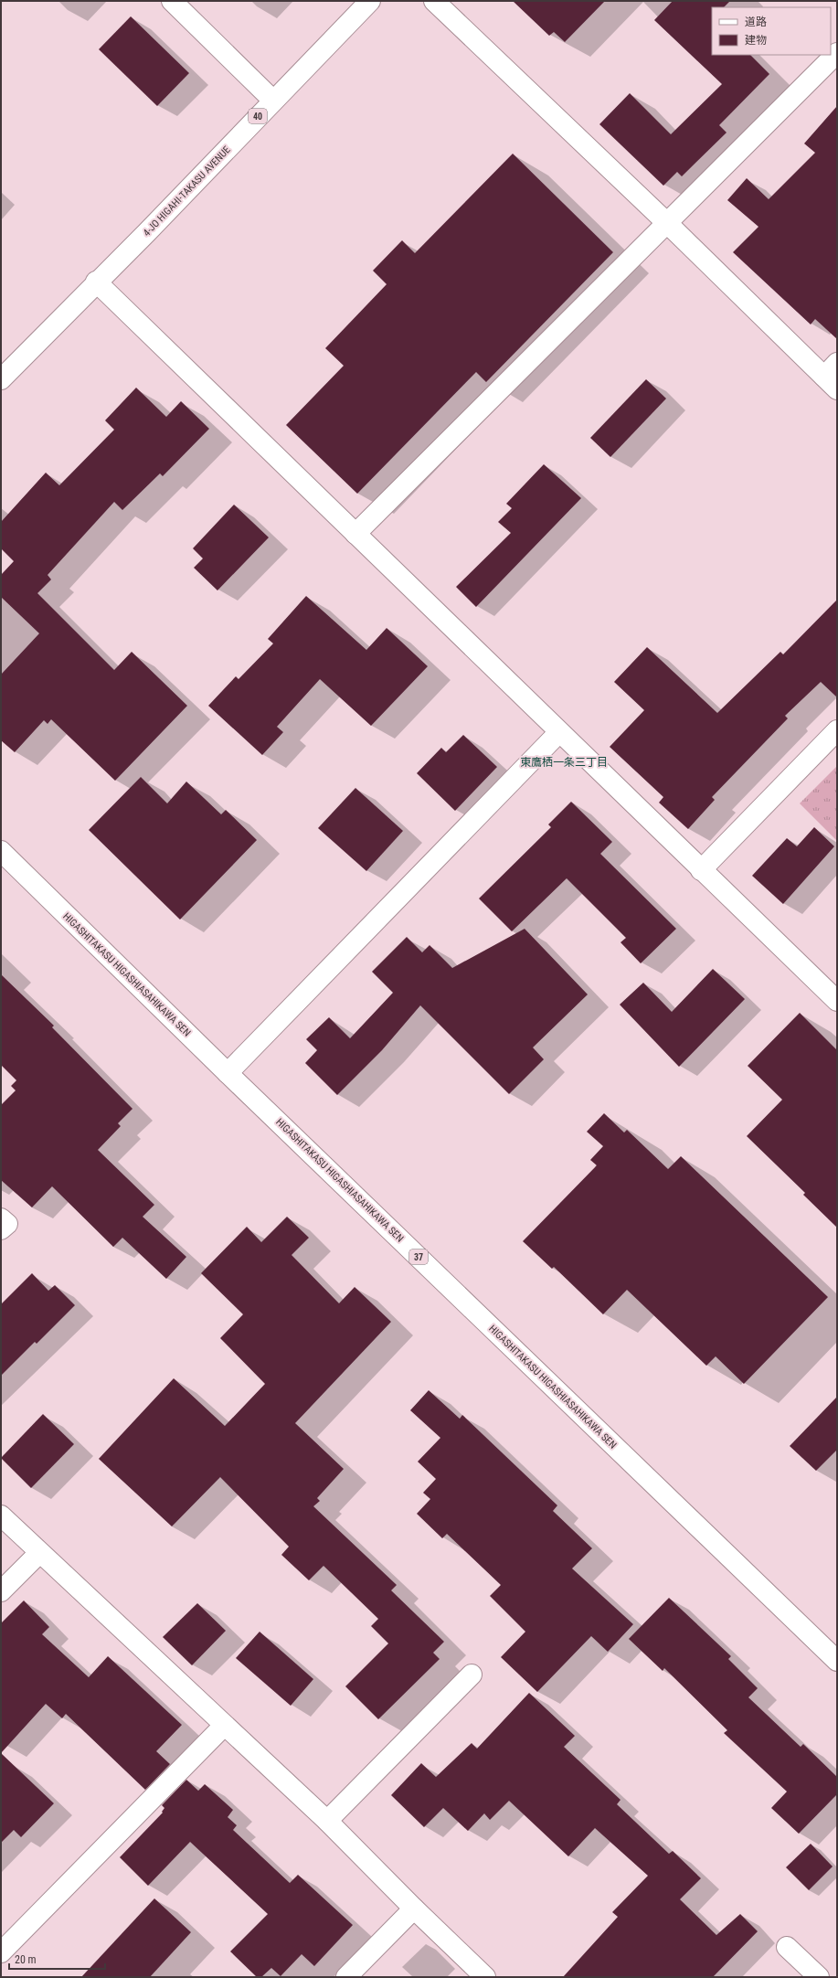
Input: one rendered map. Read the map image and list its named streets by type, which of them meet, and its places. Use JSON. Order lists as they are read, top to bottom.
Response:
{
  "streets": {
    "main road": [
      "40",
      "4-JO HIGAHI-TAKASU AVENUE",
      "HIGASHITAKASU HIGASHIASAHIKAWA SEN",
      "37"
    ]
  },
  "districts": ["東鷹栖一条三丁目"],
  "legend": ["道路", "建物"],
  "scale_bar": "20 m"
}
